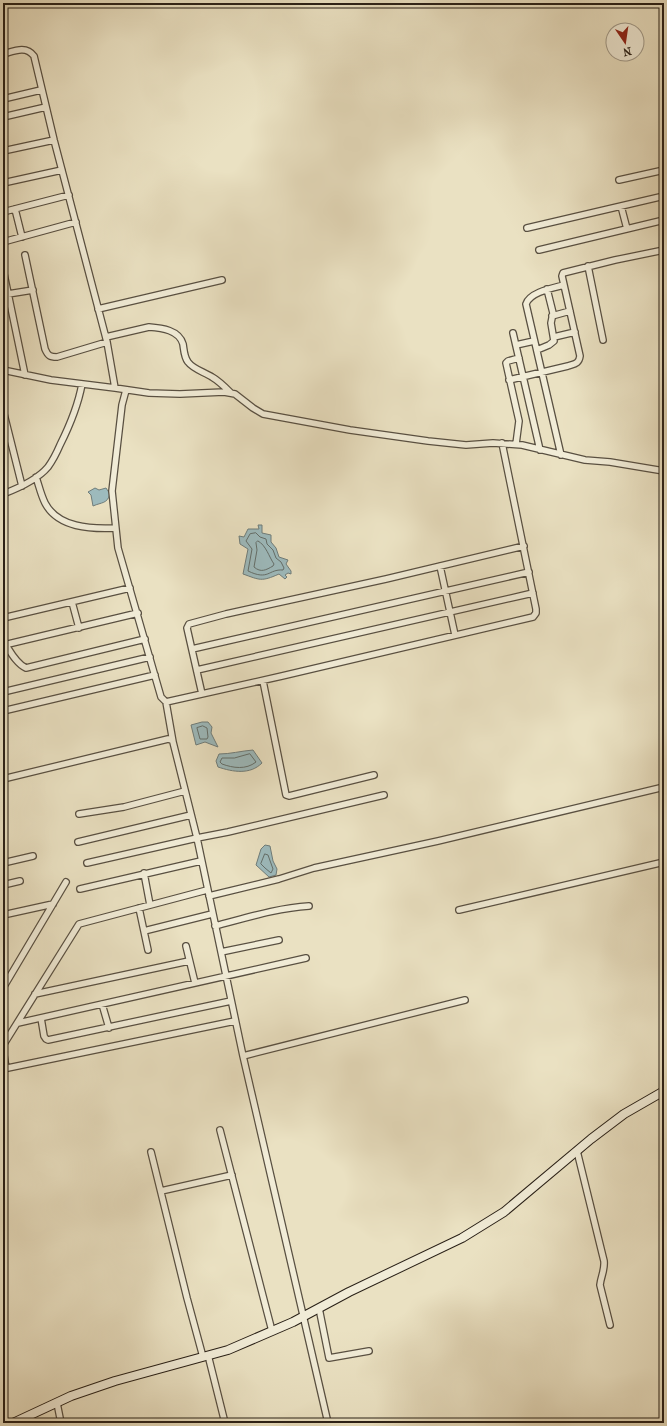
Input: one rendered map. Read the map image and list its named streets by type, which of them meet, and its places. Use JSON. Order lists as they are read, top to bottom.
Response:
{
  "north": "bottom"
}
